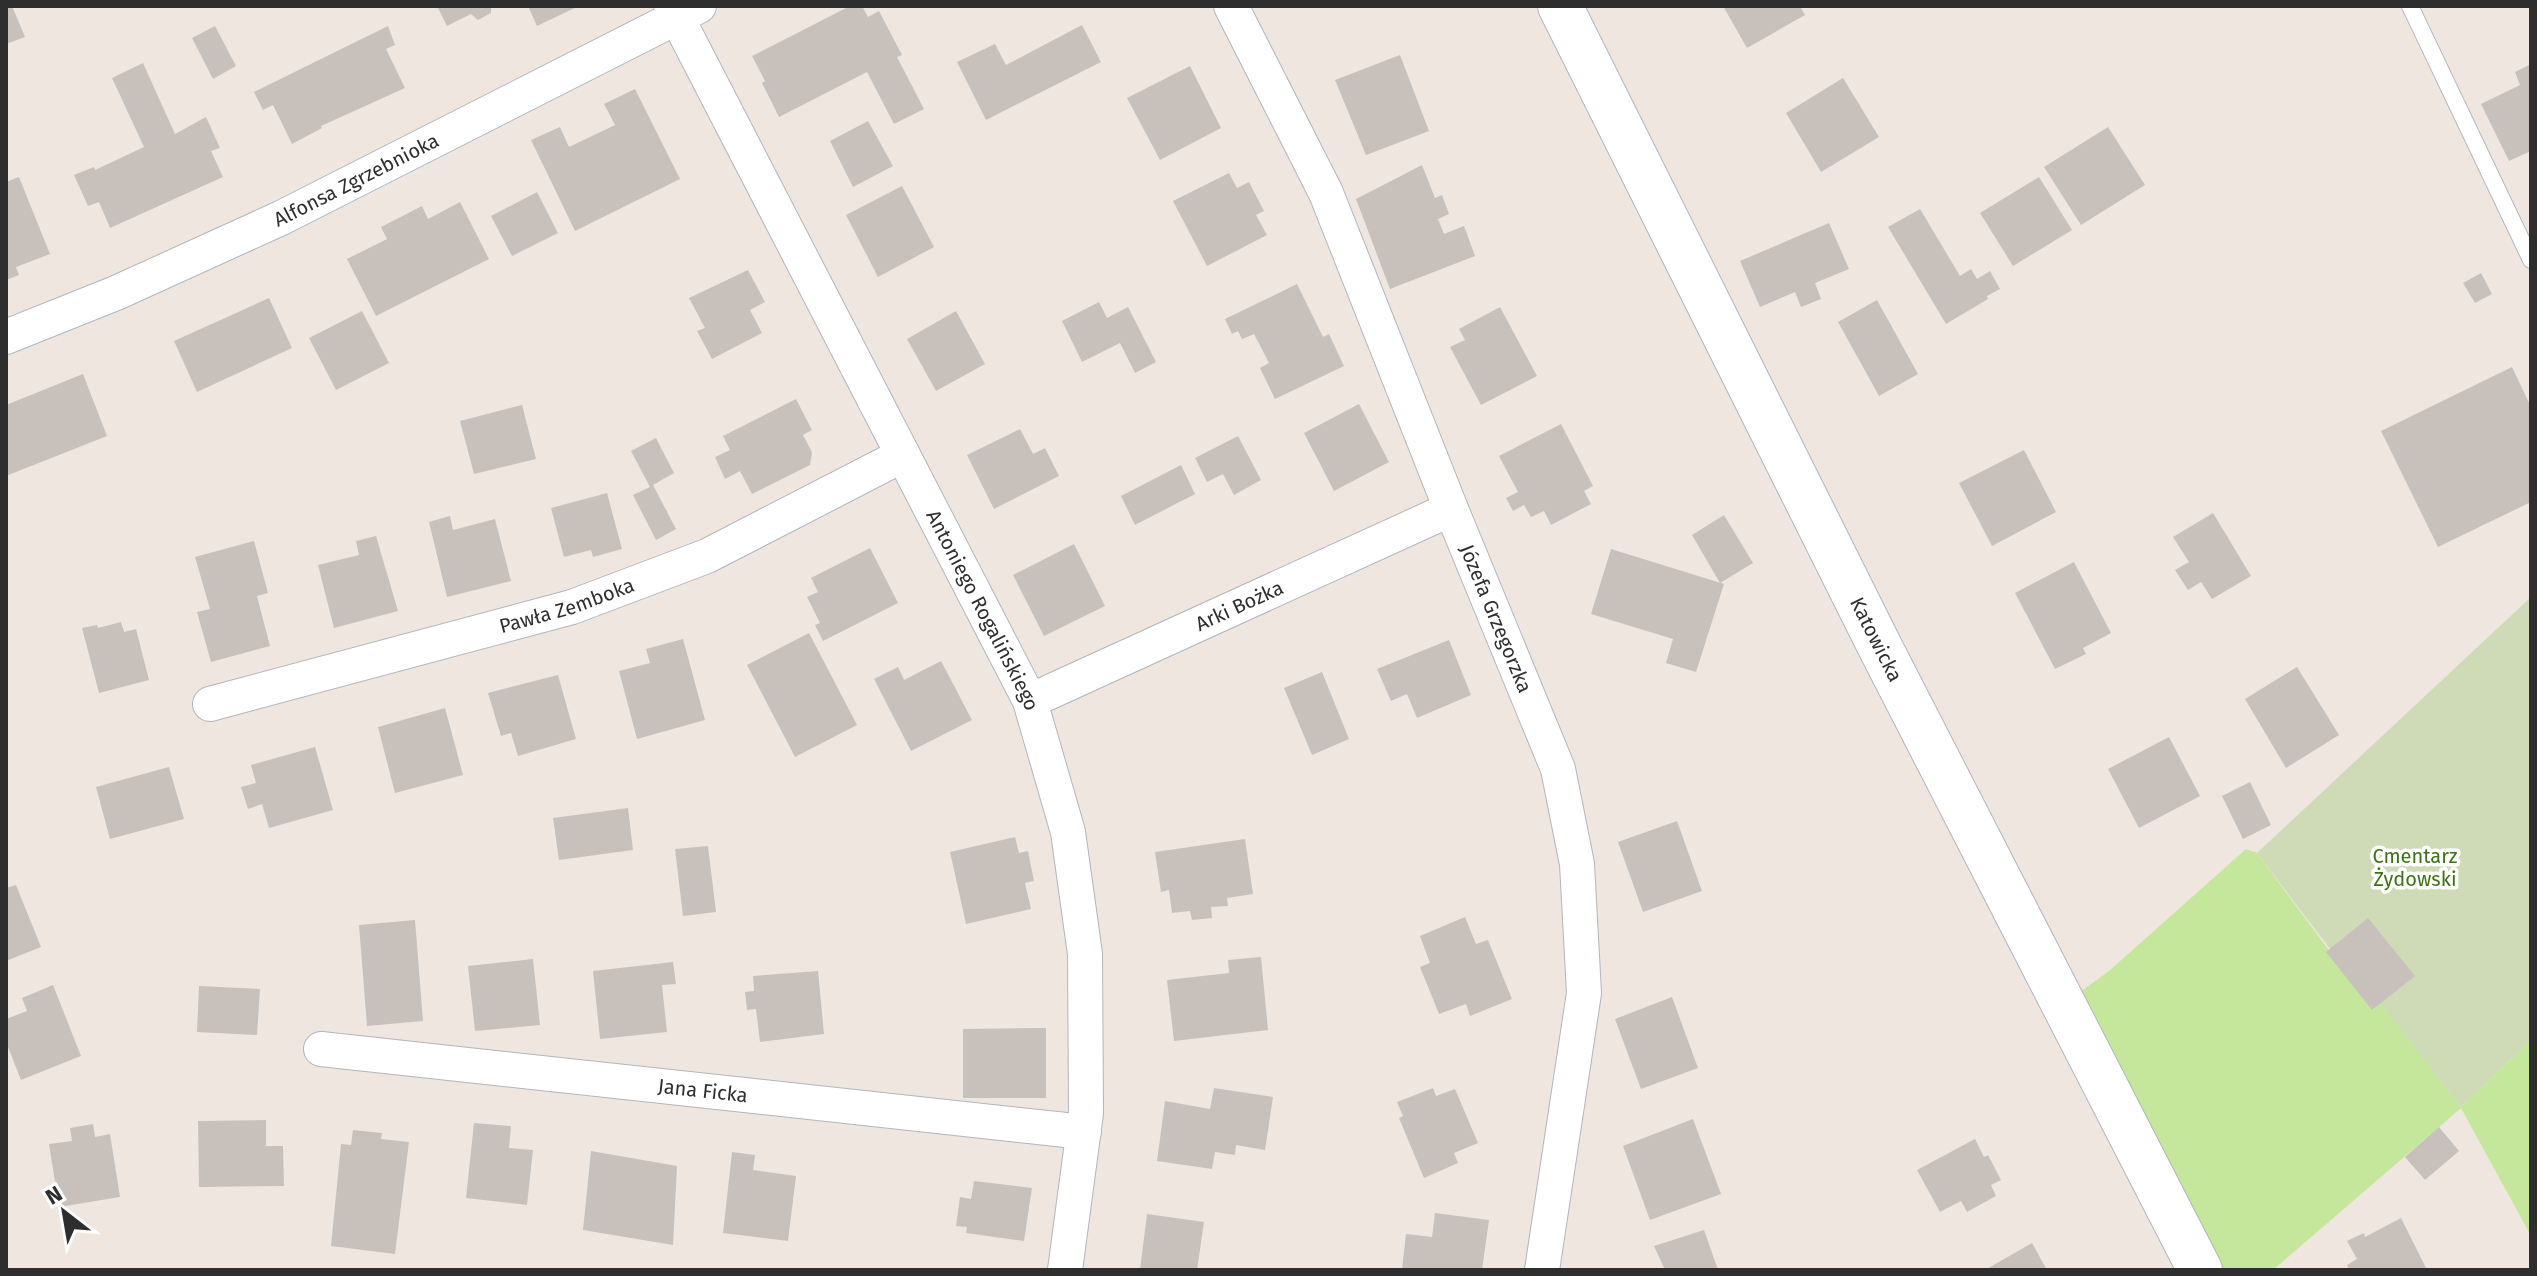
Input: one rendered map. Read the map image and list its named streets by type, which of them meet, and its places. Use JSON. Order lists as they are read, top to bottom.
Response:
{
  "streets": {
    "street": [
      "Alfonsa Zgrzebnioka",
      "Pawła Zemboka",
      "Arki Bożka",
      "Antoniego Rogalińskiego",
      "Józefa Grzegorzka",
      "Katowicka",
      "Jana Ficka"
    ]
  },
  "crossings": [
    ["Alfonsa Zgrzebnioka", "Antoniego Rogalińskiego"],
    ["Pawła Zemboka", "Antoniego Rogalińskiego"],
    ["Arki Bożka", "Antoniego Rogalińskiego"],
    ["Arki Bożka", "Józefa Grzegorzka"],
    ["Antoniego Rogalińskiego", "Jana Ficka"]
  ],
  "parks": ["Cmentarz Żydowski"],
  "north": "top left"
}
